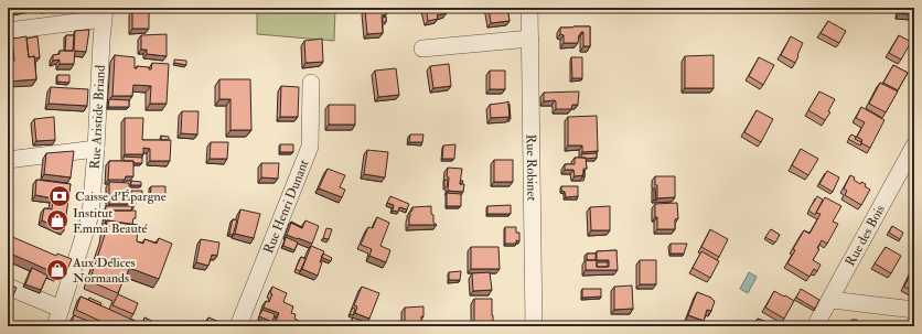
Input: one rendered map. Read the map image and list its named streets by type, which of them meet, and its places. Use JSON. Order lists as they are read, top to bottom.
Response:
{
  "streets": {
    "street": [
      "Rue Aristide Briand",
      "Rue Robinet",
      "Rue Henri Dunant",
      "Rue des Bois"
    ]
  },
  "places": {
    "bank": ["Caisse d'Épargne"],
    "shop": ["Institut Emma Beauté", "Aux Délices Normands"]
  }
}
